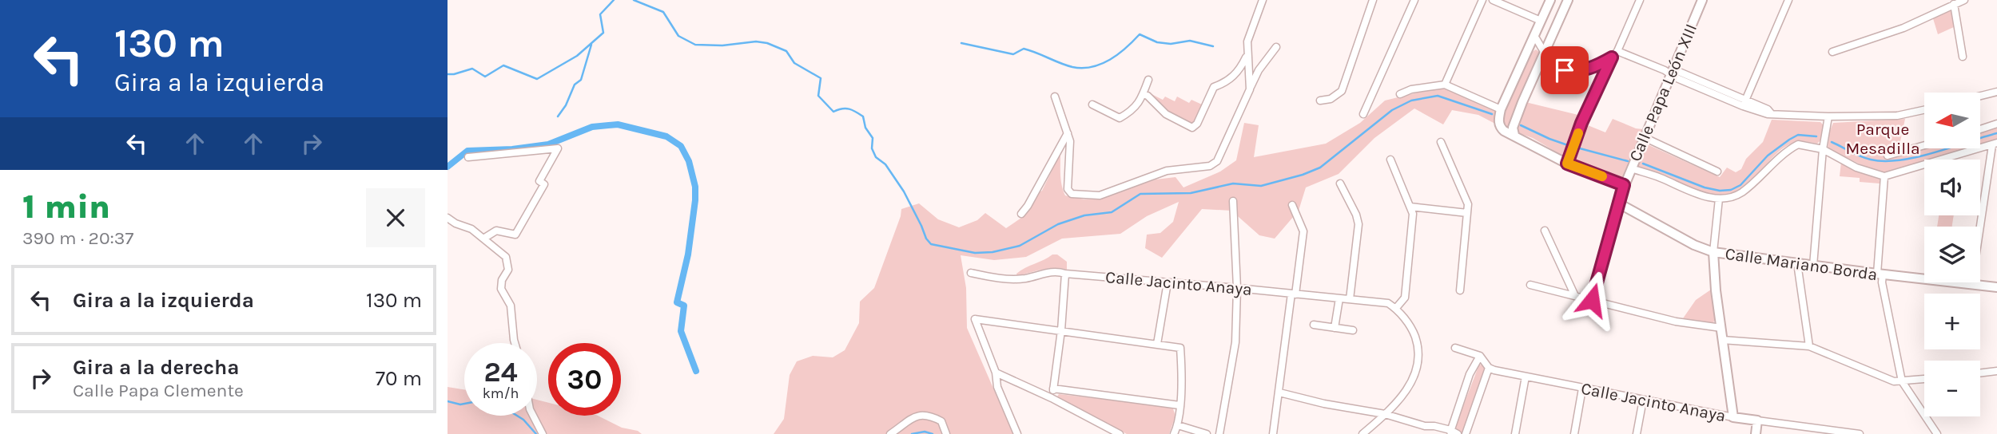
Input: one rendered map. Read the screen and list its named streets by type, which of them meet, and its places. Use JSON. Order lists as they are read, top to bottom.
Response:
{
  "streets": {
    "street": ["Calle Papa León XIII", "Calle Mariano Borda", "Calle Jacinto Anaya"]
  },
  "crossings": [
    ["Calle Papa León XIII", "Calle Mariano Borda"]
  ],
  "parks": ["Parque Mesadilla"],
  "north": "left",
  "page": {
    "turn": ["130 m", "Gira a la izquierda"],
    "map_buttons": ["+", "−"],
    "heading": ["1 min", "390 m · 20:37"],
    "list": [
      {
        "name": "Gira a la izquierda",
        "value": "130 m"
      },
      {
        "name": "Gira a la derecha",
        "note": "Calle Papa Clemente",
        "value": "70 m"
      }
    ],
    "speed": "24 km/h",
    "limit": "30"
  }
}
